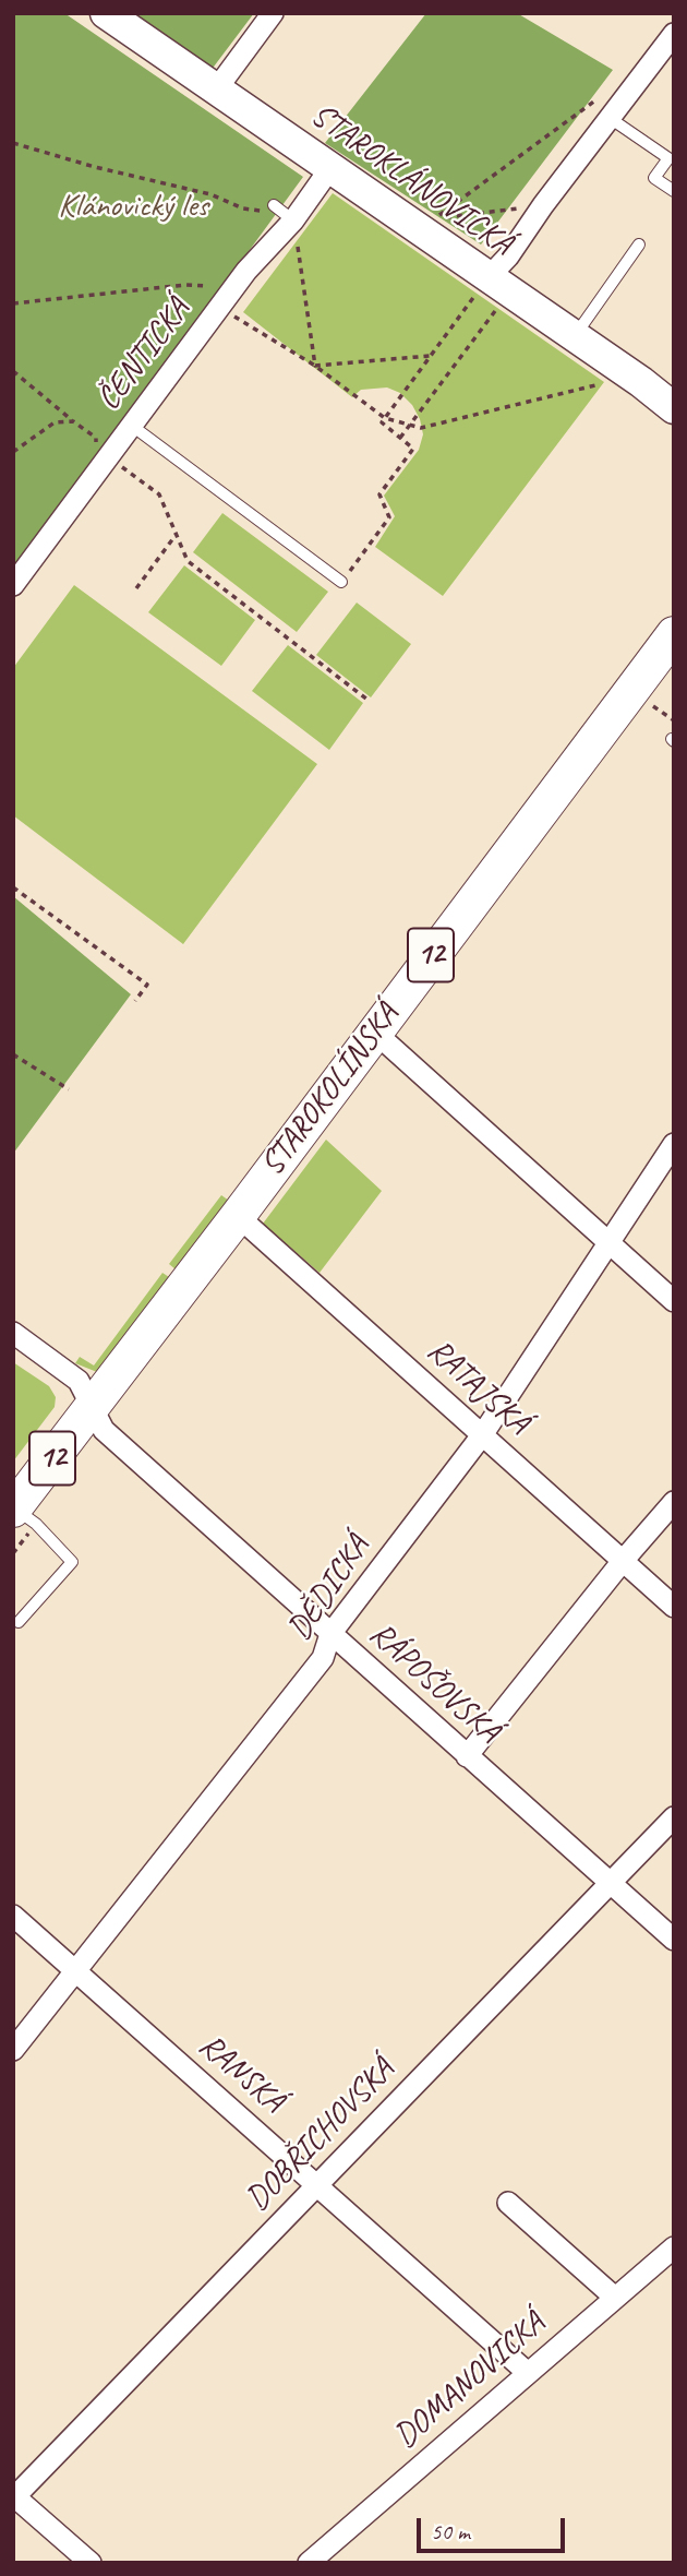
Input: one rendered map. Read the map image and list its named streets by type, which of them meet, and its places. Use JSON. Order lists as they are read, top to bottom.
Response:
{
  "streets": {
    "main road": ["12", "STAROKOLÍNSKÁ"],
    "street": [
      "STAROKLÁNOVICKÁ",
      "ČENTICKÁ",
      "RATAJSKÁ",
      "DĚDICKÁ",
      "RÁPOŠOVSKÁ",
      "RANSKÁ",
      "DOBŘICHOVSKÁ",
      "DOMANOVICKÁ"
    ]
  },
  "crossings": [
    ["STAROKLÁNOVICKÁ", "ČENTICKÁ"],
    ["STAROKOLÍNSKÁ", "RATAJSKÁ"],
    ["STAROKOLÍNSKÁ", "RÁPOŠOVSKÁ"],
    ["RATAJSKÁ", "DĚDICKÁ"],
    ["DĚDICKÁ", "RÁPOŠOVSKÁ"],
    ["DĚDICKÁ", "RANSKÁ"],
    ["RÁPOŠOVSKÁ", "DOBŘICHOVSKÁ"],
    ["RANSKÁ", "DOBŘICHOVSKÁ"],
    ["RANSKÁ", "DOMANOVICKÁ"]
  ],
  "parks": ["Klánovický les"],
  "scale_bar": "50 m"
}
